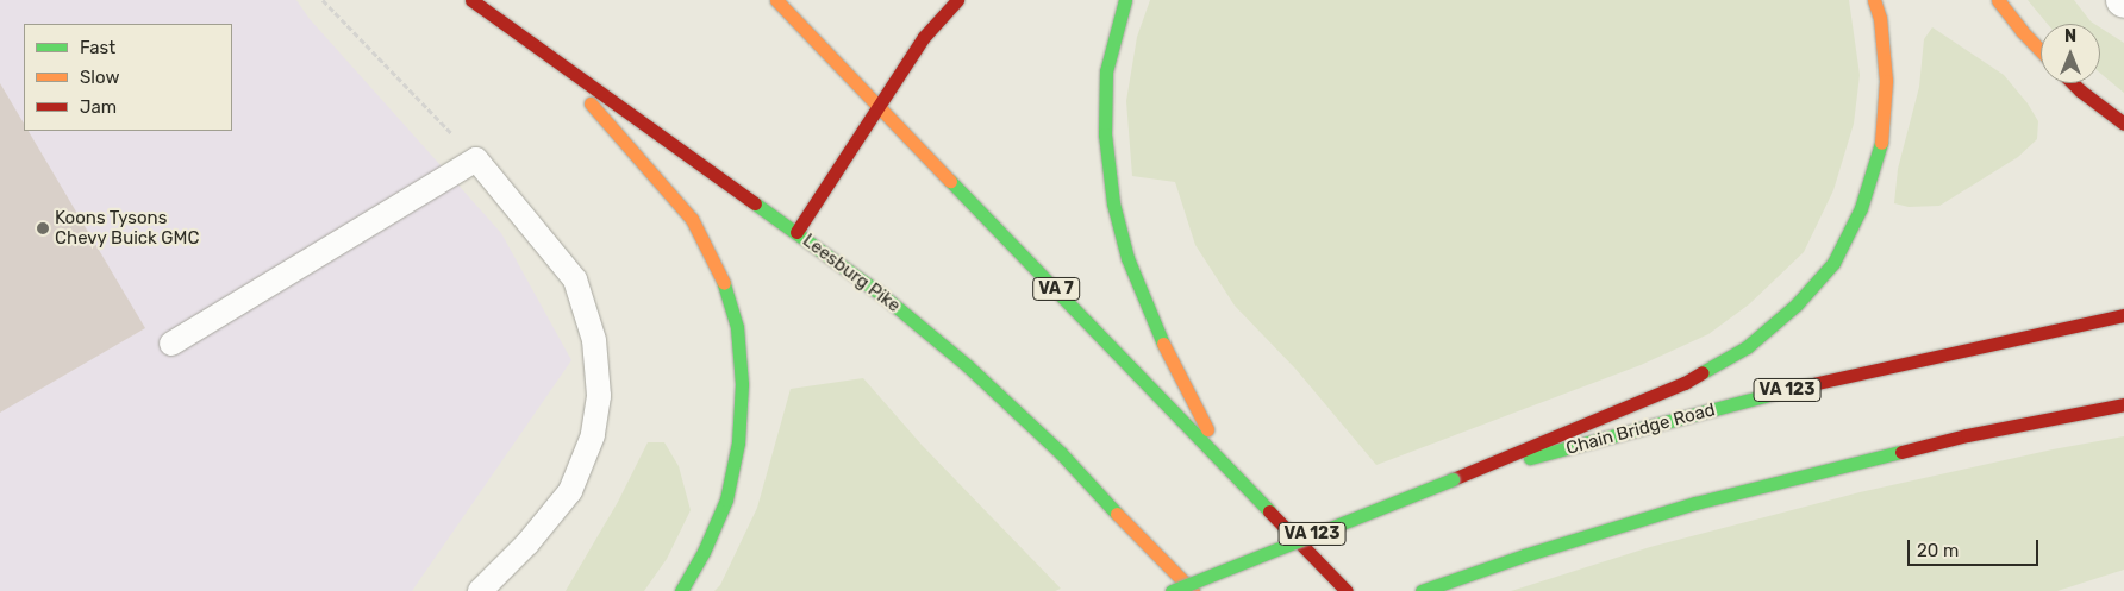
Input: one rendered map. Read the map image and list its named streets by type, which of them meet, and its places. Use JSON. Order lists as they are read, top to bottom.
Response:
{
  "streets": {
    "main road": [
      "Leesburg Pike",
      "VA 7",
      "VA 123",
      "Chain Bridge Road"
    ]
  },
  "places": ["Koons Tysons Chevy Buick GMC"],
  "legend": ["Fast", "Slow", "Jam"],
  "scale_bar": "20 m",
  "north": "top"
}
